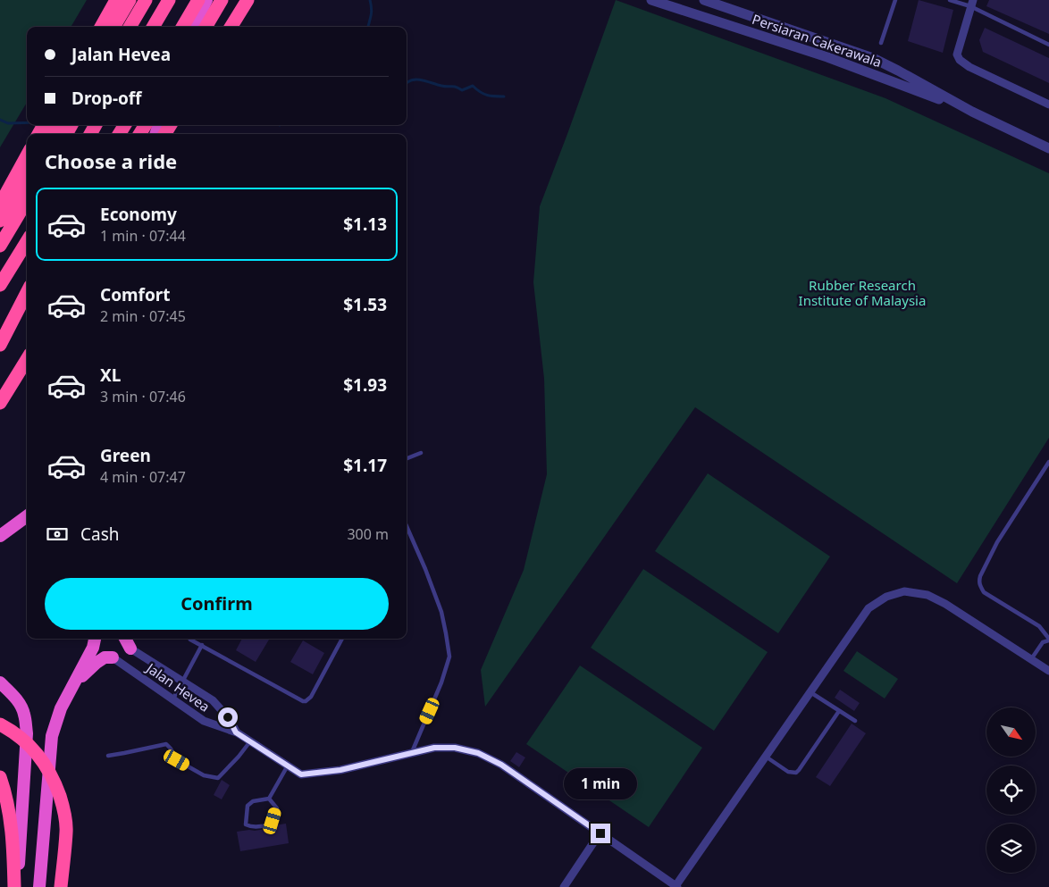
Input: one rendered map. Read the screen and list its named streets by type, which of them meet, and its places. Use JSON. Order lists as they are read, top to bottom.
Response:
{
  "streets": {
    "street": ["Persiaran Cakerawala", "Jalan Hevea"]
  },
  "parks": ["Rubber Research Institute of Malaysia"],
  "north": "bottom right",
  "page": {
    "banner": ["Jalan Hevea", "Drop-off"],
    "heading": "Choose a ride",
    "list": [
      {
        "name": "Economy",
        "note": "1 min · 07:44",
        "value": "$1.13"
      },
      {
        "name": "Comfort",
        "note": "2 min · 07:45",
        "value": "$1.53"
      },
      {
        "name": "XL",
        "note": "3 min · 07:46",
        "value": "$1.93"
      },
      {
        "name": "Green",
        "note": "4 min · 07:47",
        "value": "$1.17"
      }
    ],
    "pay": ["Cash", "300 m"],
    "buttons": "Confirm",
    "bubble": "1 min"
  }
}
